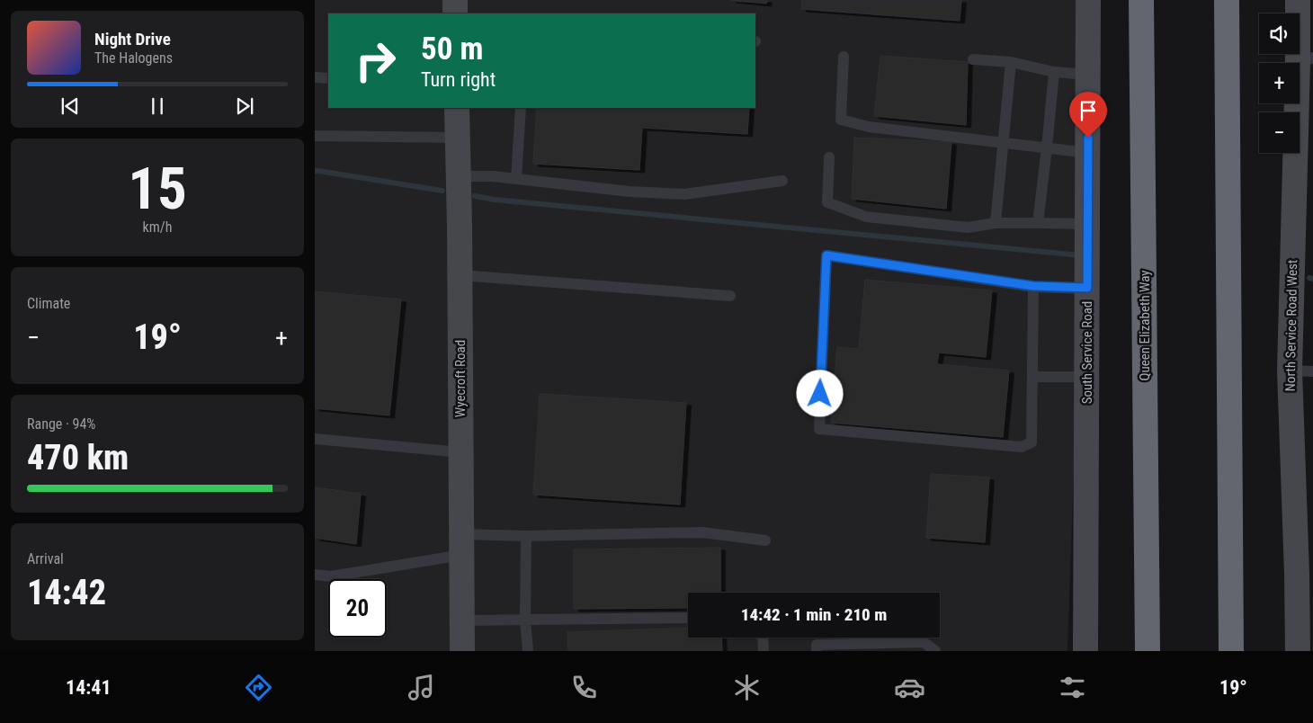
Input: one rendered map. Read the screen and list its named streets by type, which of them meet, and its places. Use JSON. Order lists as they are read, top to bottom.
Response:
{
  "streets": {
    "highway": ["Queen Elizabeth Way"],
    "street": ["North Service Road West", "South Service Road", "Wyecroft Road"]
  },
  "page": {
    "map_buttons": ["+", "−"],
    "turn": ["50 m", "Turn right"],
    "song": ["Night Drive", "The Halogens"],
    "tile": [
      ["15", "km/h"],
      "Climate",
      ["Range · 94%", "470 km"],
      ["Arrival", "14:42"]
    ],
    "heat": ["−", "19°", "+"],
    "limit": "20",
    "trip": "14:42 · 1 min · 210 m",
    "tabs": ["14:41", "19°"]
  }
}
